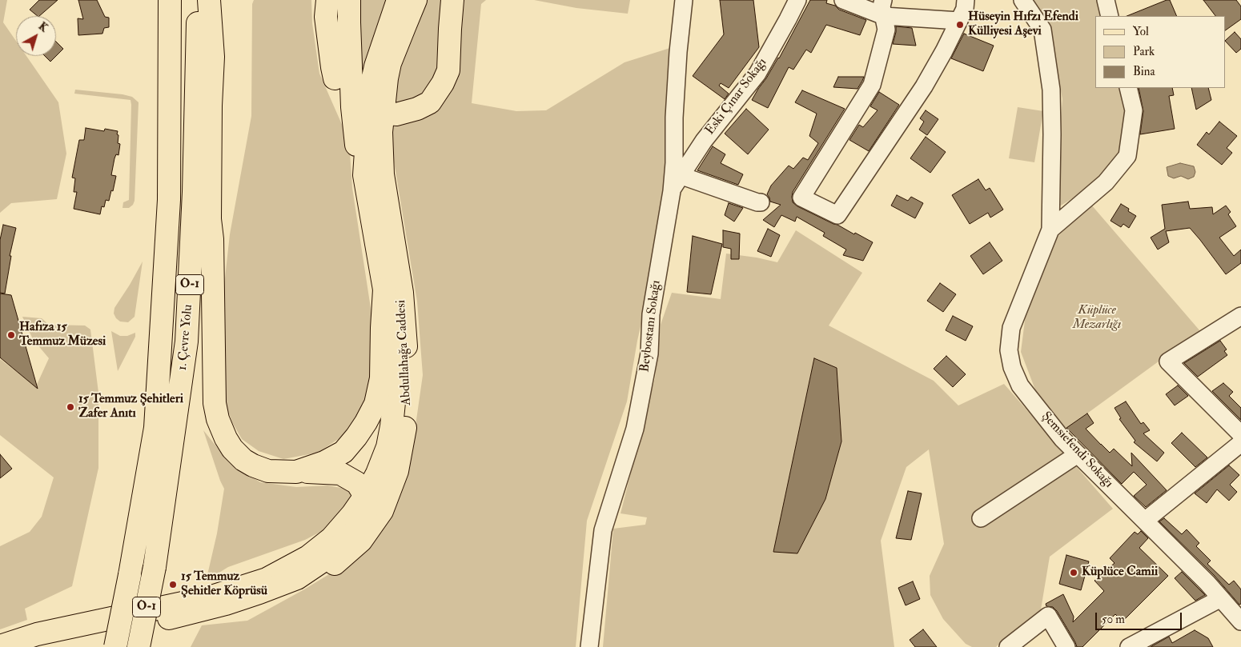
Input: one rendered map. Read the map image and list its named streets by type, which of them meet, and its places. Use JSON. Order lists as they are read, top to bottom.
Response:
{
  "streets": {
    "main road": ["O-1", "1. Çevre Yolu", "Abdullahağa Caddesi"],
    "street": ["Eski Çınar Sokağı", "Beybostanı Sokağı", "Şemsiefendi Sokağı"]
  },
  "crossings": [
    ["Eski Çınar Sokağı", "Beybostanı Sokağı"]
  ],
  "parks": ["Küplüce Mezarlığı"],
  "places": [
    "Hüseyin Hıfzı Efendi Külliyesi Aşevi",
    "Hafıza 15 Temmuz Müzesi",
    "15 Temmuz Şehitleri Zafer Anıtı",
    "Küplüce Camii",
    "15 Temmuz Şehitler Köprüsü"
  ],
  "legend": ["Yol", "Park", "Bina"],
  "scale_bar": "50 m",
  "north": "top right"
}
